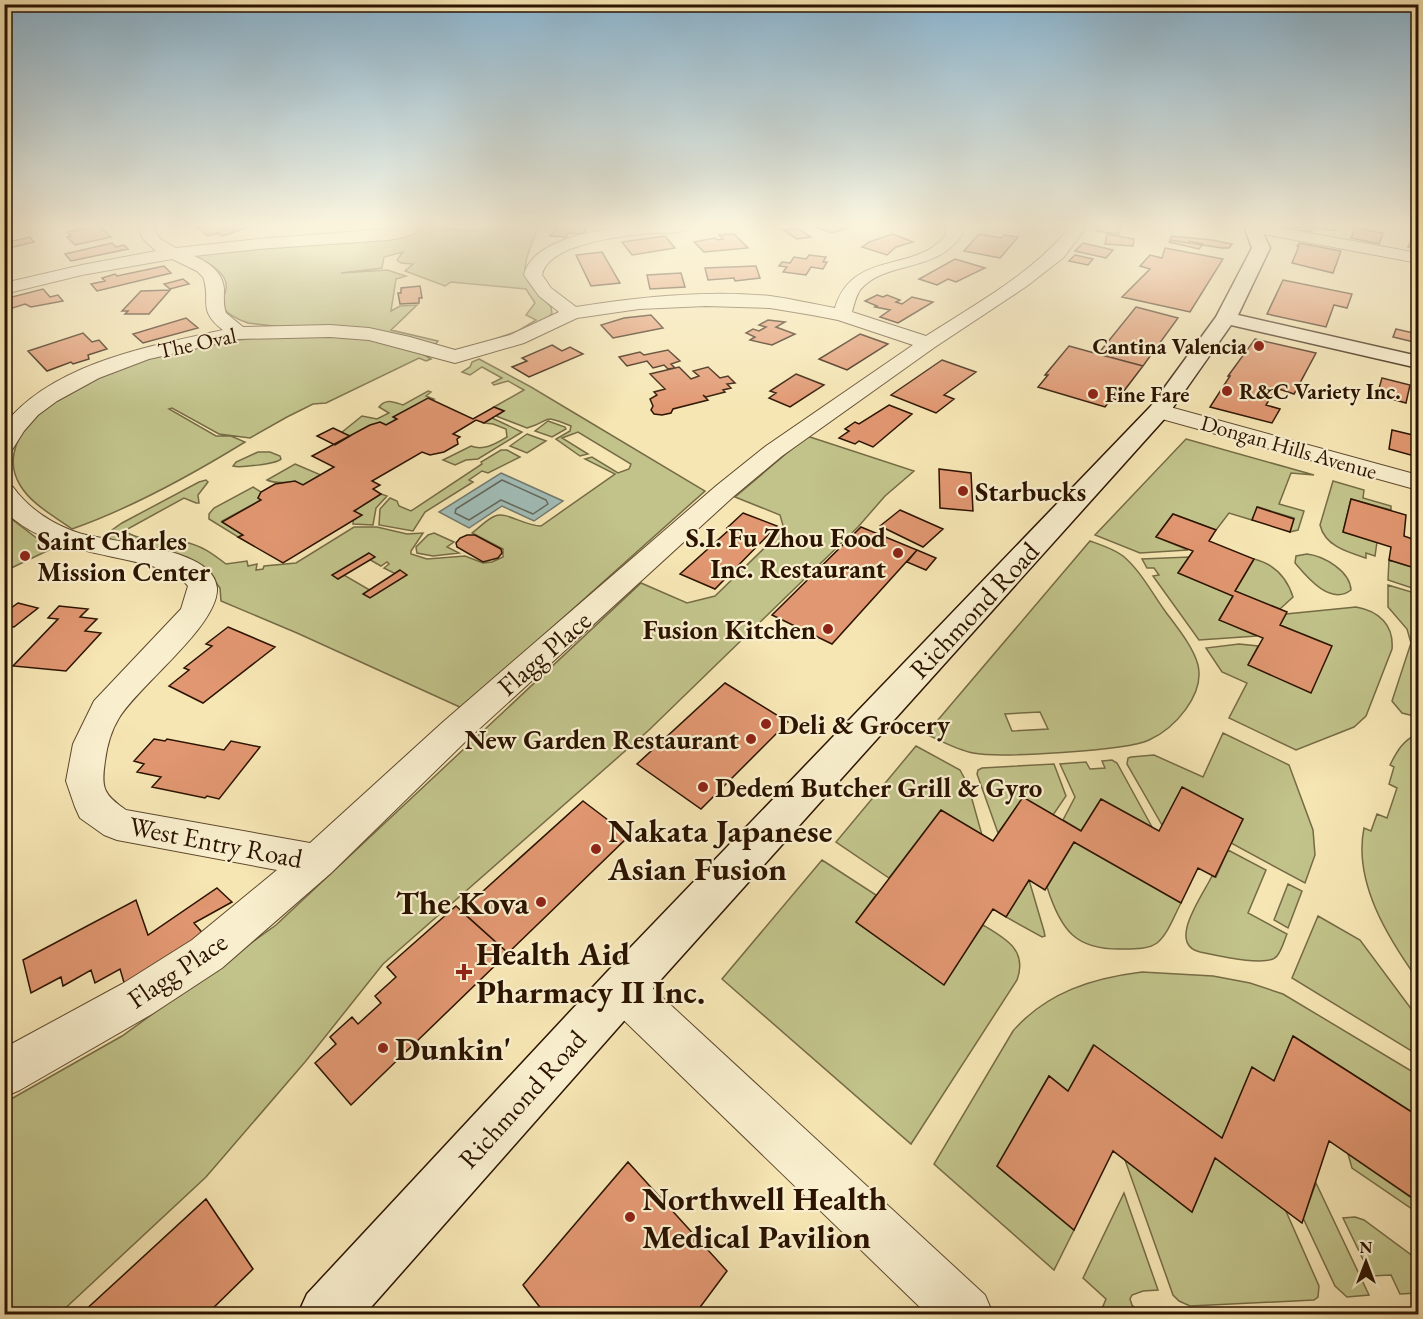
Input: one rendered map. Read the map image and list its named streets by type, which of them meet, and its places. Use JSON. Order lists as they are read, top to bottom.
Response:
{
  "streets": {
    "main road": ["Richmond Road"],
    "street": [
      "The Oval",
      "Dongan Hills Avenue",
      "Flagg Place",
      "West Entry Road"
    ]
  },
  "crossings": [
    ["Dongan Hills Avenue", "Richmond Road"],
    ["Flagg Place", "West Entry Road"]
  ],
  "places": {
    "other": [
      "Cantina Valencia",
      "R&C Variety Inc.",
      "Fine Fare",
      "Starbucks",
      "S.I. Fu Zhou Food Inc. Restaurant",
      "Saint Charles Mission Center",
      "Fusion Kitchen",
      "Deli & Grocery",
      "New Garden Restaurant",
      "Dedem Butcher Grill & Gyro",
      "Nakata Japanese Asian Fusion",
      "The Kova",
      "Dunkin'",
      "Northwell Health Medical Pavilion"
    ],
    "health": ["Health Aid Pharmacy II Inc."]
  },
  "north": "top"
}
